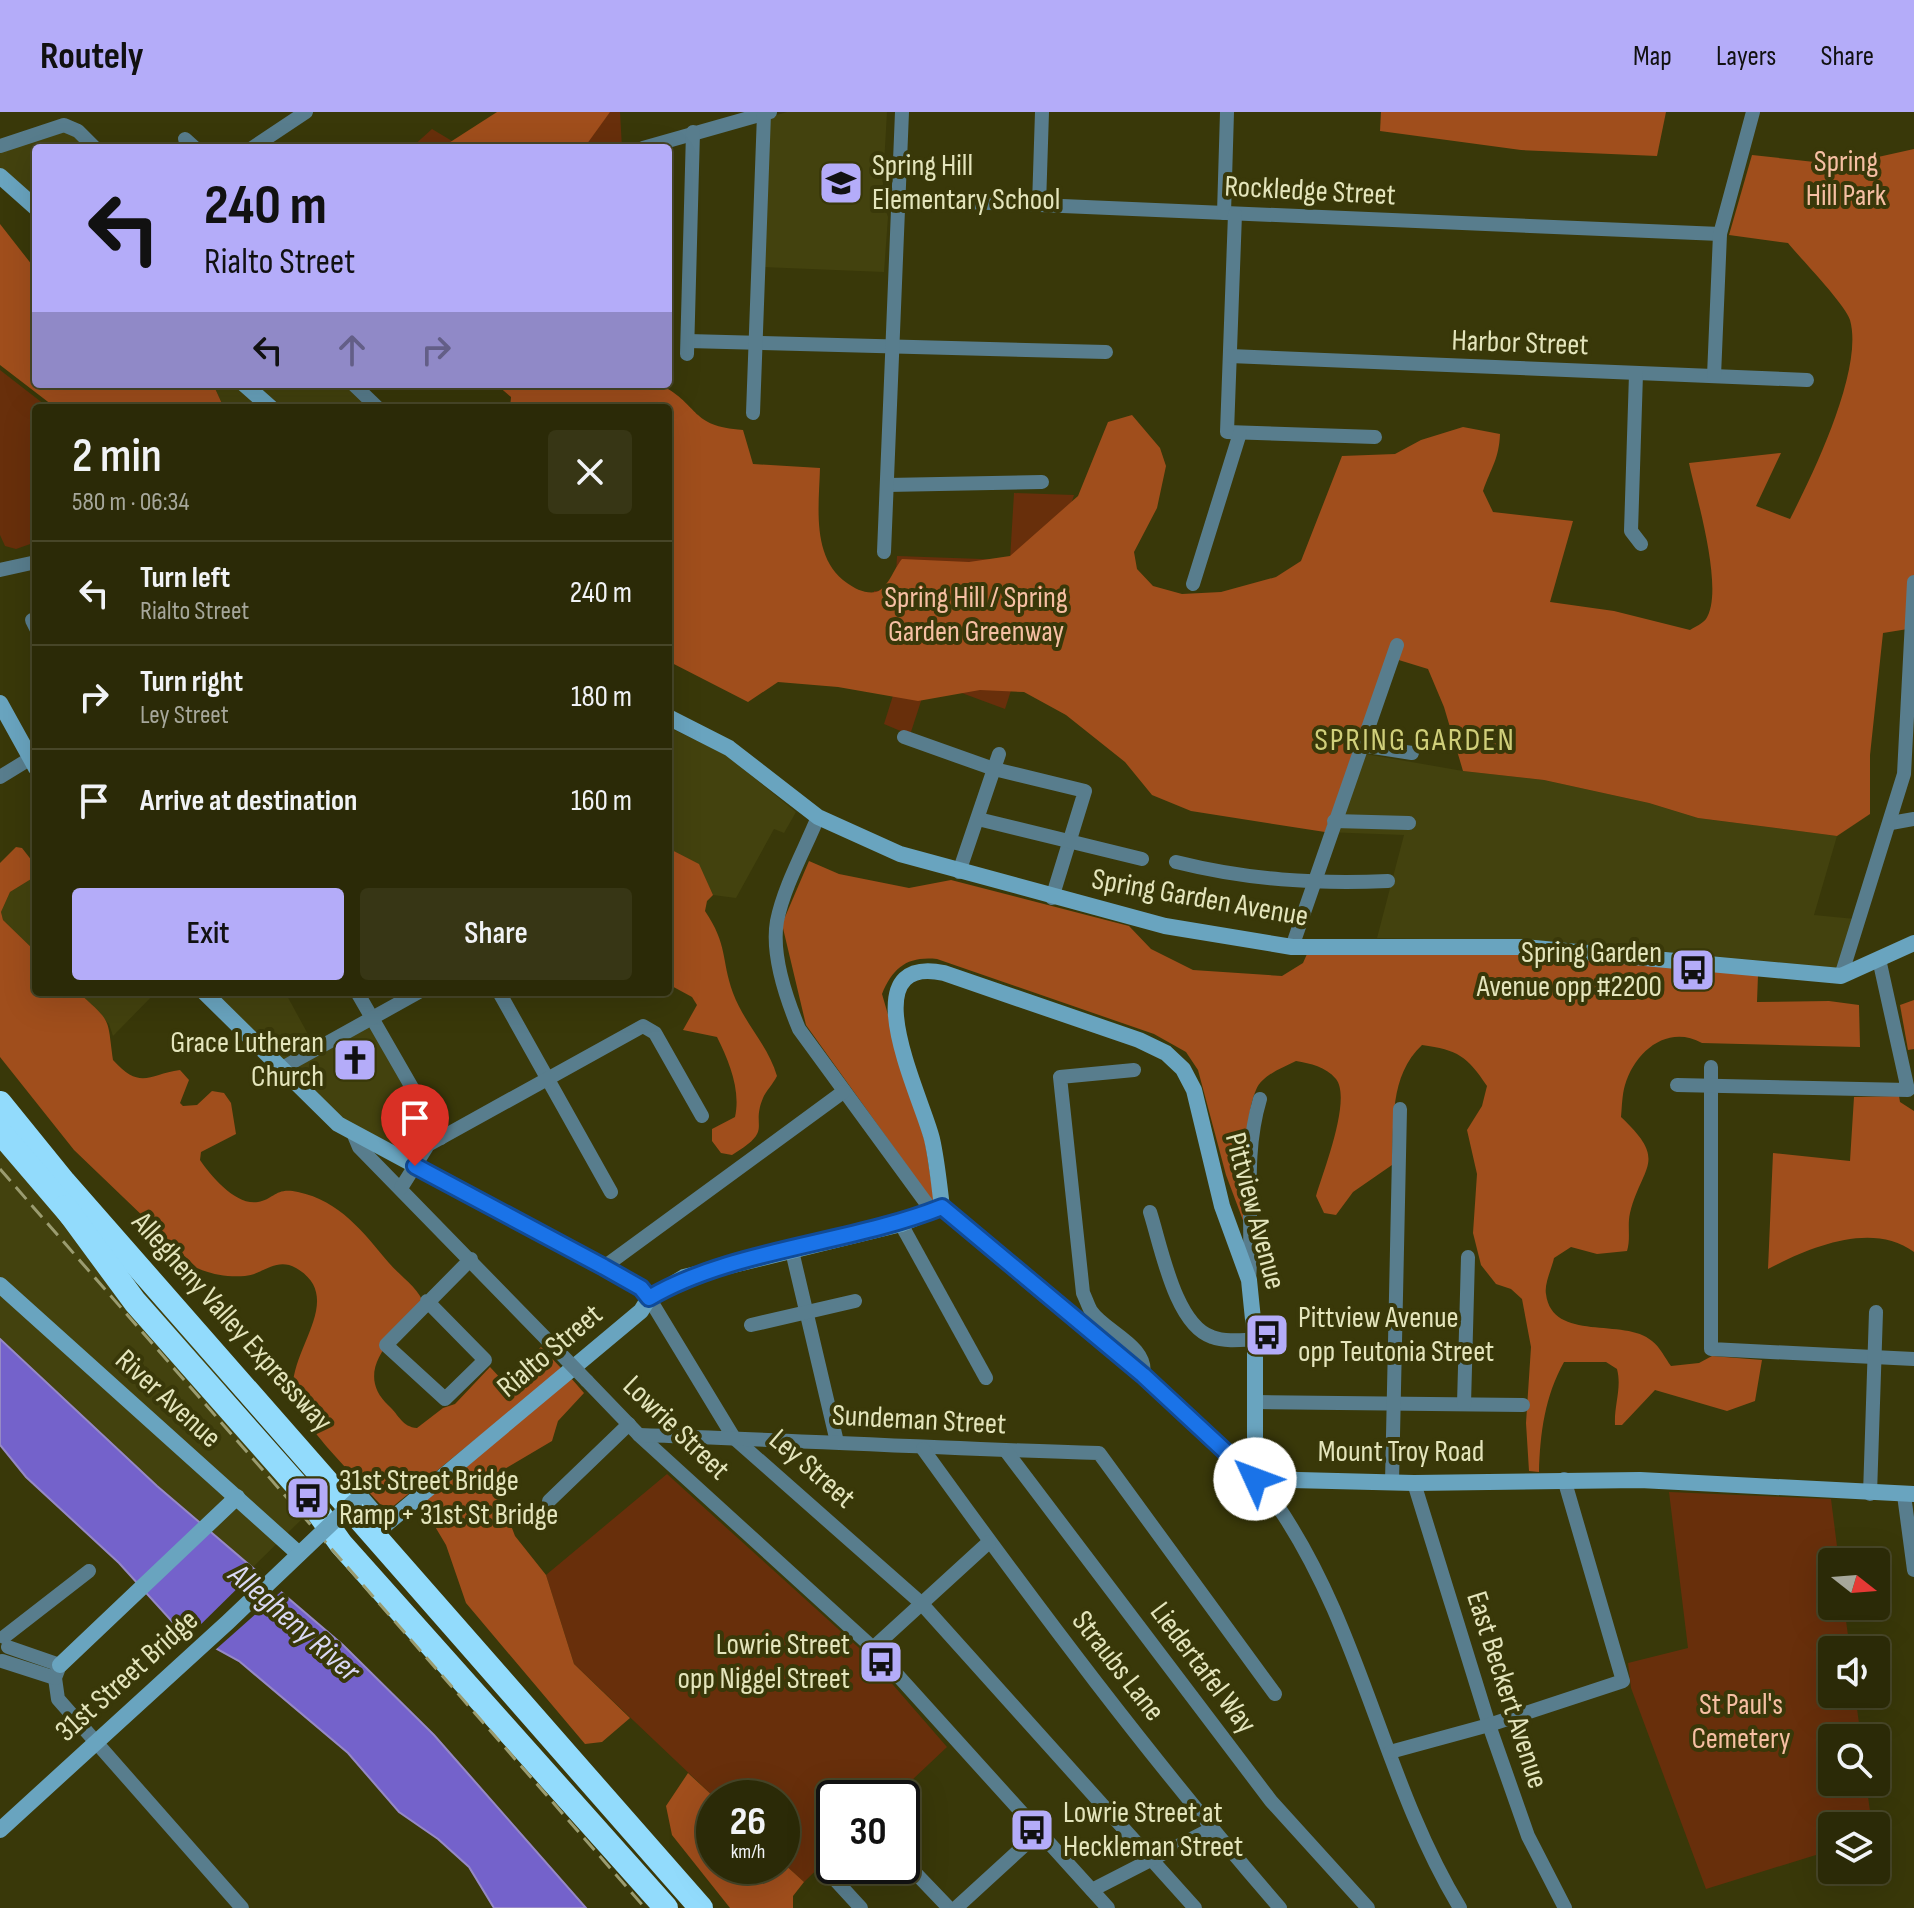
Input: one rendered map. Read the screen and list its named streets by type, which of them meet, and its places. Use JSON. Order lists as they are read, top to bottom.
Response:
{
  "streets": {
    "highway": ["Allegheny Valley Expressway"],
    "street": [
      "Rockledge Street",
      "Harbor Street",
      "Spring Garden Avenue",
      "Pittview Avenue",
      "Rialto Street",
      "River Avenue",
      "Sundeman Street",
      "Lowrie Street",
      "Mount Troy Road",
      "Ley Street",
      "Straubs Lane",
      "Liedertafel Way",
      "31st Street Bridge",
      "East Beckert Avenue"
    ]
  },
  "crossings": [
    ["Pittview Avenue", "Rialto Street"],
    ["Pittview Avenue", "Mount Troy Road"],
    ["Rialto Street", "Ley Street"],
    ["River Avenue", "31st Street Bridge"],
    ["Sundeman Street", "Lowrie Street"],
    ["Sundeman Street", "Ley Street"],
    ["Sundeman Street", "Straubs Lane"],
    ["Sundeman Street", "Liedertafel Way"],
    ["Lowrie Street", "Ley Street"],
    ["Mount Troy Road", "East Beckert Avenue"]
  ],
  "districts": ["SPRING GARDEN"],
  "water": ["Allegheny River"],
  "parks": ["Spring Hill Park", "Spring Hill / Spring Garden Greenway", "St Paul's Cemetery"],
  "places": {
    "school or university": ["Spring Hill Elementary School"],
    "bus stop": [
      "Spring Garden Avenue opp #2200",
      "Pittview Avenue opp Teutonia Street",
      "31st Street Bridge Ramp + 31st St Bridge",
      "Lowrie Street opp Niggel Street",
      "Lowrie Street at Heckleman Street"
    ],
    "church": ["Grace Lutheran Church"]
  },
  "north": "right",
  "page": {
    "header": "Routely",
    "nav": ["Map", "Layers", "Share"],
    "turn": ["240 m", "Rialto Street"],
    "heading": ["2 min", "580 m · 06:34"],
    "list": [
      {
        "name": "Turn left",
        "note": "Rialto Street",
        "value": "240 m"
      },
      {
        "name": "Turn right",
        "note": "Ley Street",
        "value": "180 m"
      },
      {
        "name": "Arrive at destination",
        "value": "160 m"
      }
    ],
    "buttons": ["Exit", "Share"],
    "speed": "26 km/h",
    "limit": "30"
  }
}
